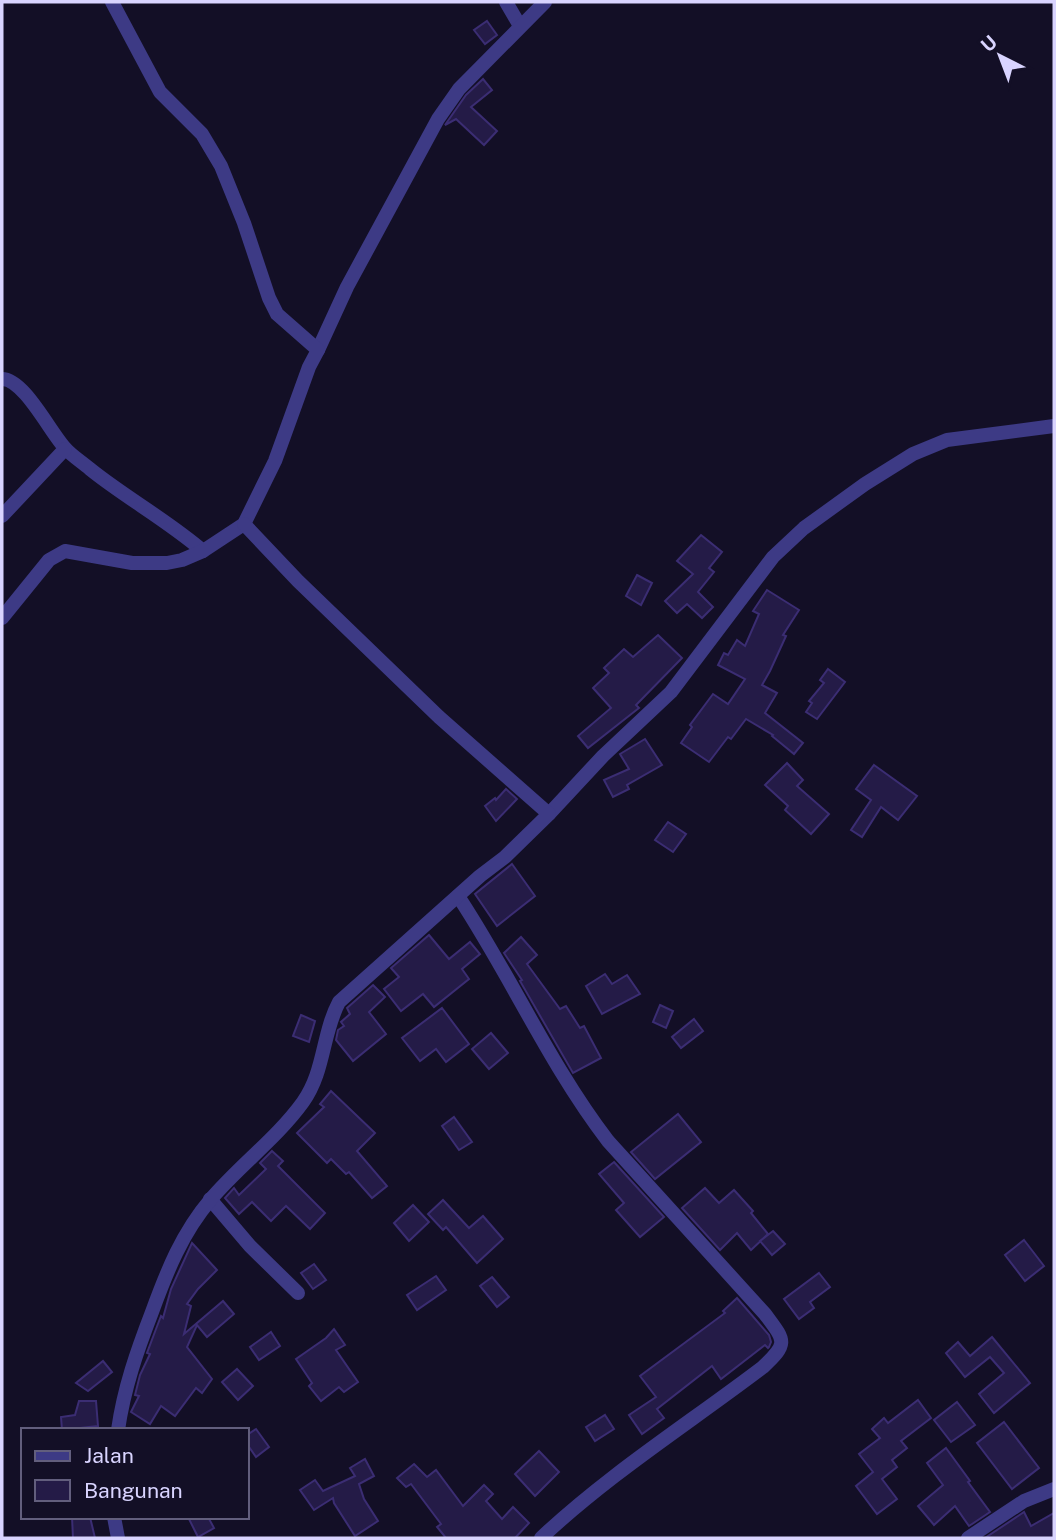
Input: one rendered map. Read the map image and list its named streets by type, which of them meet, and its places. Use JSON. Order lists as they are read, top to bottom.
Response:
{
  "legend": ["Jalan", "Bangunan"],
  "north": "top left"
}
